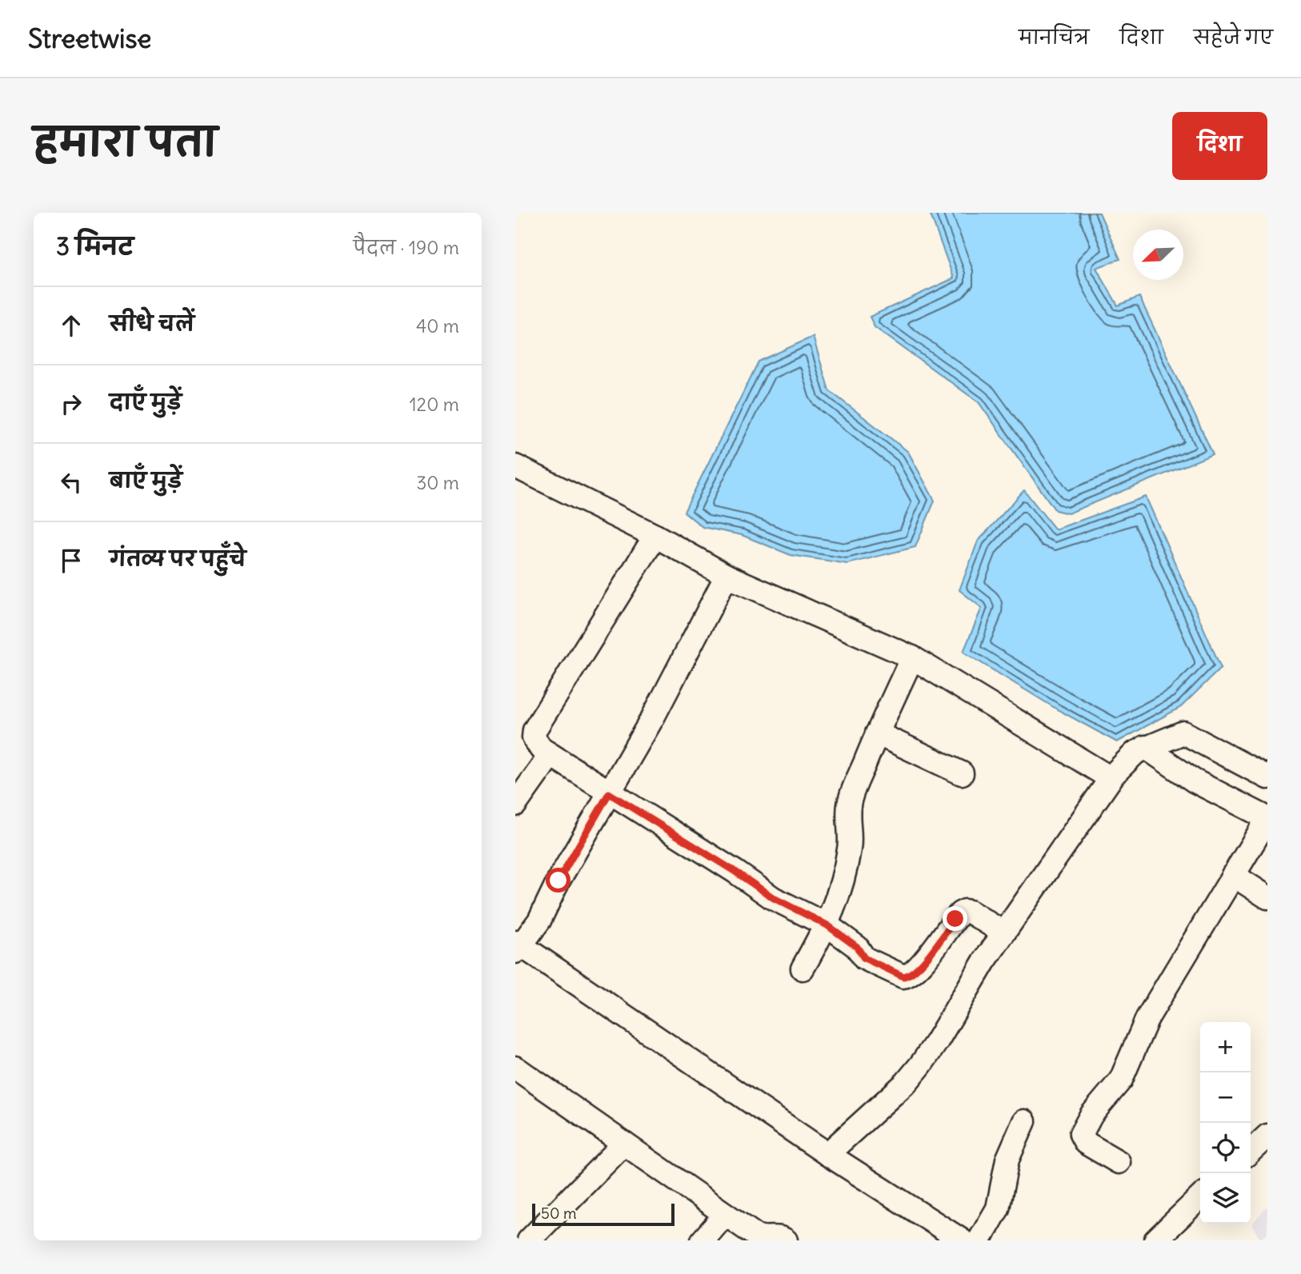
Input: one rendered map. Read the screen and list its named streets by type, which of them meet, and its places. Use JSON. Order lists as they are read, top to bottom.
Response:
{
  "scale_bar": "50 m",
  "north": "bottom left",
  "page": {
    "header": "Streetwise",
    "nav": ["मानचित्र", "दिशा", "सहेजे गए"],
    "title": "हमारा पता",
    "buttons": "दिशा",
    "heading": ["3 मिनट", "पैदल · 190 m"],
    "list": [
      ["सीधे चलें", "40 m"],
      ["दाएँ मुड़ें", "120 m"],
      ["बाएँ मुड़ें", "30 m"],
      "गंतव्य पर पहुँचे"
    ],
    "map_buttons": ["+", "−"],
    "scale": "50 m"
  }
}
